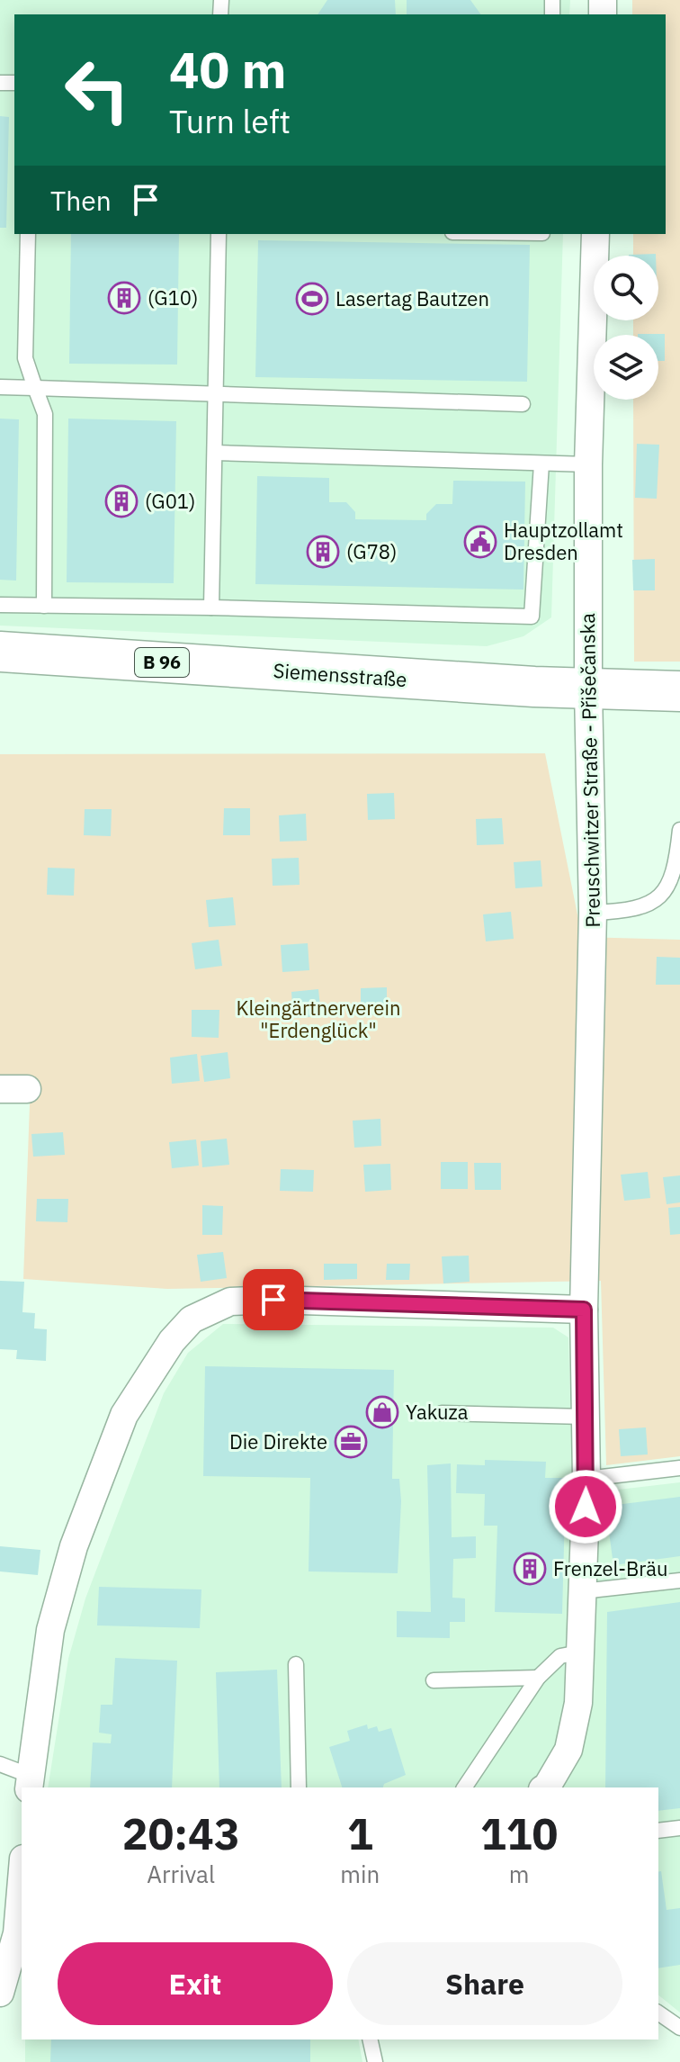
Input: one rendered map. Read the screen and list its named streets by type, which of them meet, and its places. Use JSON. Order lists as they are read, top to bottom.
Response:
{
  "streets": {
    "main road": ["B 96", "Siemensstraße"],
    "street": ["Preuschwitzer Straße - Přišečanska"]
  },
  "crossings": [
    ["Siemensstraße", "Preuschwitzer Straße - Přišečanska"]
  ],
  "parks": ["Kleingärtnerverein \"Erdenglück\""],
  "places": {
    "building": [
      "(G10)",
      "(G01)",
      "(G78)",
      "Frenzel-Bräu"
    ],
    "sports": ["Lasertag Bautzen"],
    "public building": ["Hauptzollamt Dresden"],
    "shop": ["Yakuza"],
    "office": ["Die Direkte"]
  },
  "page": {
    "turn": ["40 m", "Turn left"],
    "then": "Then",
    "eta": [
      "20:43",
      "Arrival",
      "1",
      "min",
      "110",
      "m"
    ],
    "buttons": ["Exit", "Share"]
  }
}
